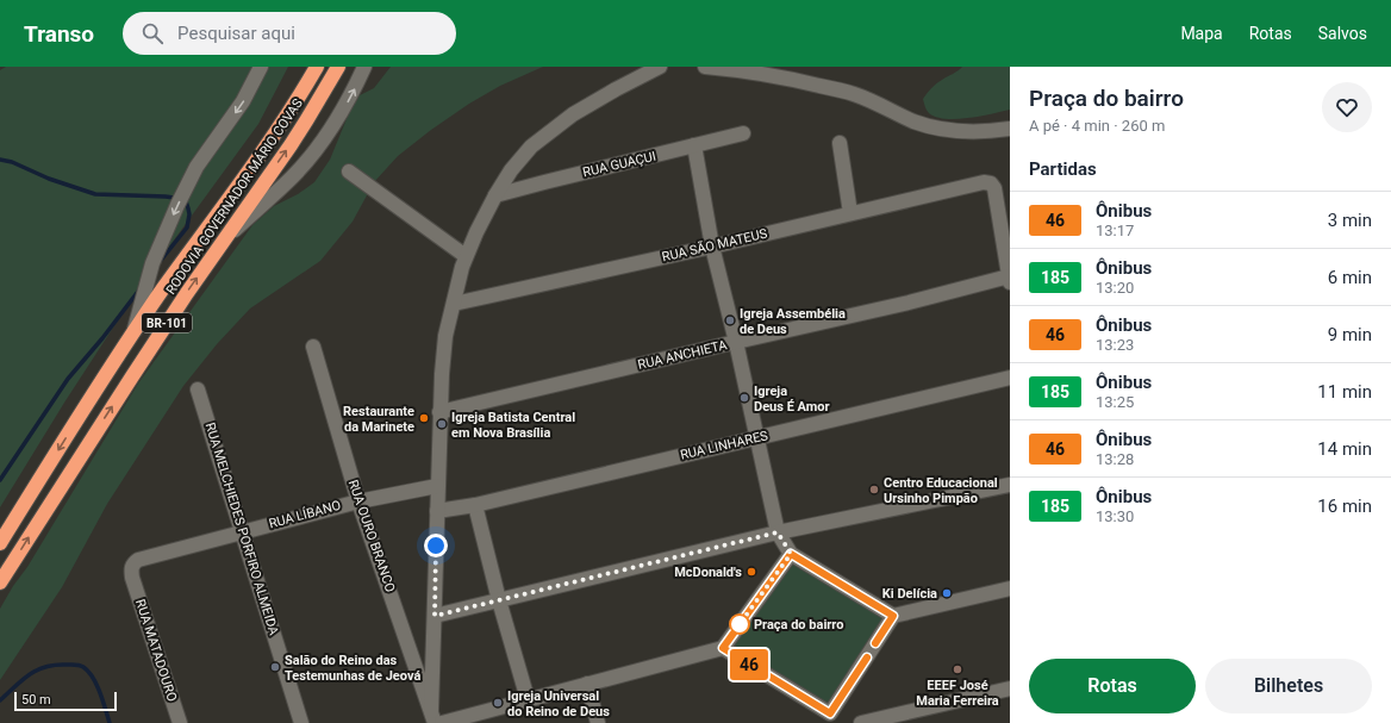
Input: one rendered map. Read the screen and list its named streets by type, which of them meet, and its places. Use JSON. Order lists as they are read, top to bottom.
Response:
{
  "streets": {
    "highway": ["RODOVIA GOVERNADOR MÁRIO COVAS", "BR-101"],
    "street": [
      "RUA GUAÇUI",
      "RUA SÃO MATEUS",
      "RUA ANCHIETA",
      "RUA LINHARES",
      "RUA LÍBANO",
      "RUA MELCHIEDES PORFIRO ALMEIDA",
      "RUA OURO BRANCO",
      "RUA MATADOURO"
    ]
  },
  "crossings": [
    ["RUA LÍBANO", "RUA MELCHIEDES PORFIRO ALMEIDA"],
    ["RUA LÍBANO", "RUA OURO BRANCO"],
    ["RUA LÍBANO", "RUA MATADOURO"]
  ],
  "places": [
    "Igreja Assembélia de Deus",
    "Igreja Deus É Amor",
    "Restaurante da Marinete",
    "Igreja Batista Central em Nova Brasília",
    "Centro Educacional Ursinho Pimpão",
    "McDonald's",
    "Ki Delícia",
    "Praça do bairro",
    "Salão do Reino das Testemunhas de Jeová",
    "EEEF José Maria Ferreira",
    "Igreja Universal do Reino de Deus"
  ],
  "lines": ["bus line 46"],
  "scale_bar": "50 m",
  "page": {
    "header": "Transo",
    "search": "Pesquisar aqui",
    "nav": ["Mapa", "Rotas", "Salvos"],
    "on_map": "46",
    "heading": [
      ["Praça do bairro", "A pé · 4 min · 260 m"],
      "Partidas"
    ],
    "list": [
      {
        "mark": "46",
        "name": "Ônibus",
        "note": "13:17",
        "value": "3 min"
      },
      {
        "mark": "185",
        "name": "Ônibus",
        "note": "13:20",
        "value": "6 min"
      },
      {
        "mark": "46",
        "name": "Ônibus",
        "note": "13:23",
        "value": "9 min"
      },
      {
        "mark": "185",
        "name": "Ônibus",
        "note": "13:25",
        "value": "11 min"
      },
      {
        "mark": "46",
        "name": "Ônibus",
        "note": "13:28",
        "value": "14 min"
      },
      {
        "mark": "185",
        "name": "Ônibus",
        "note": "13:30",
        "value": "16 min"
      }
    ],
    "buttons": ["Rotas", "Bilhetes"],
    "scale": "50 m"
  }
}
